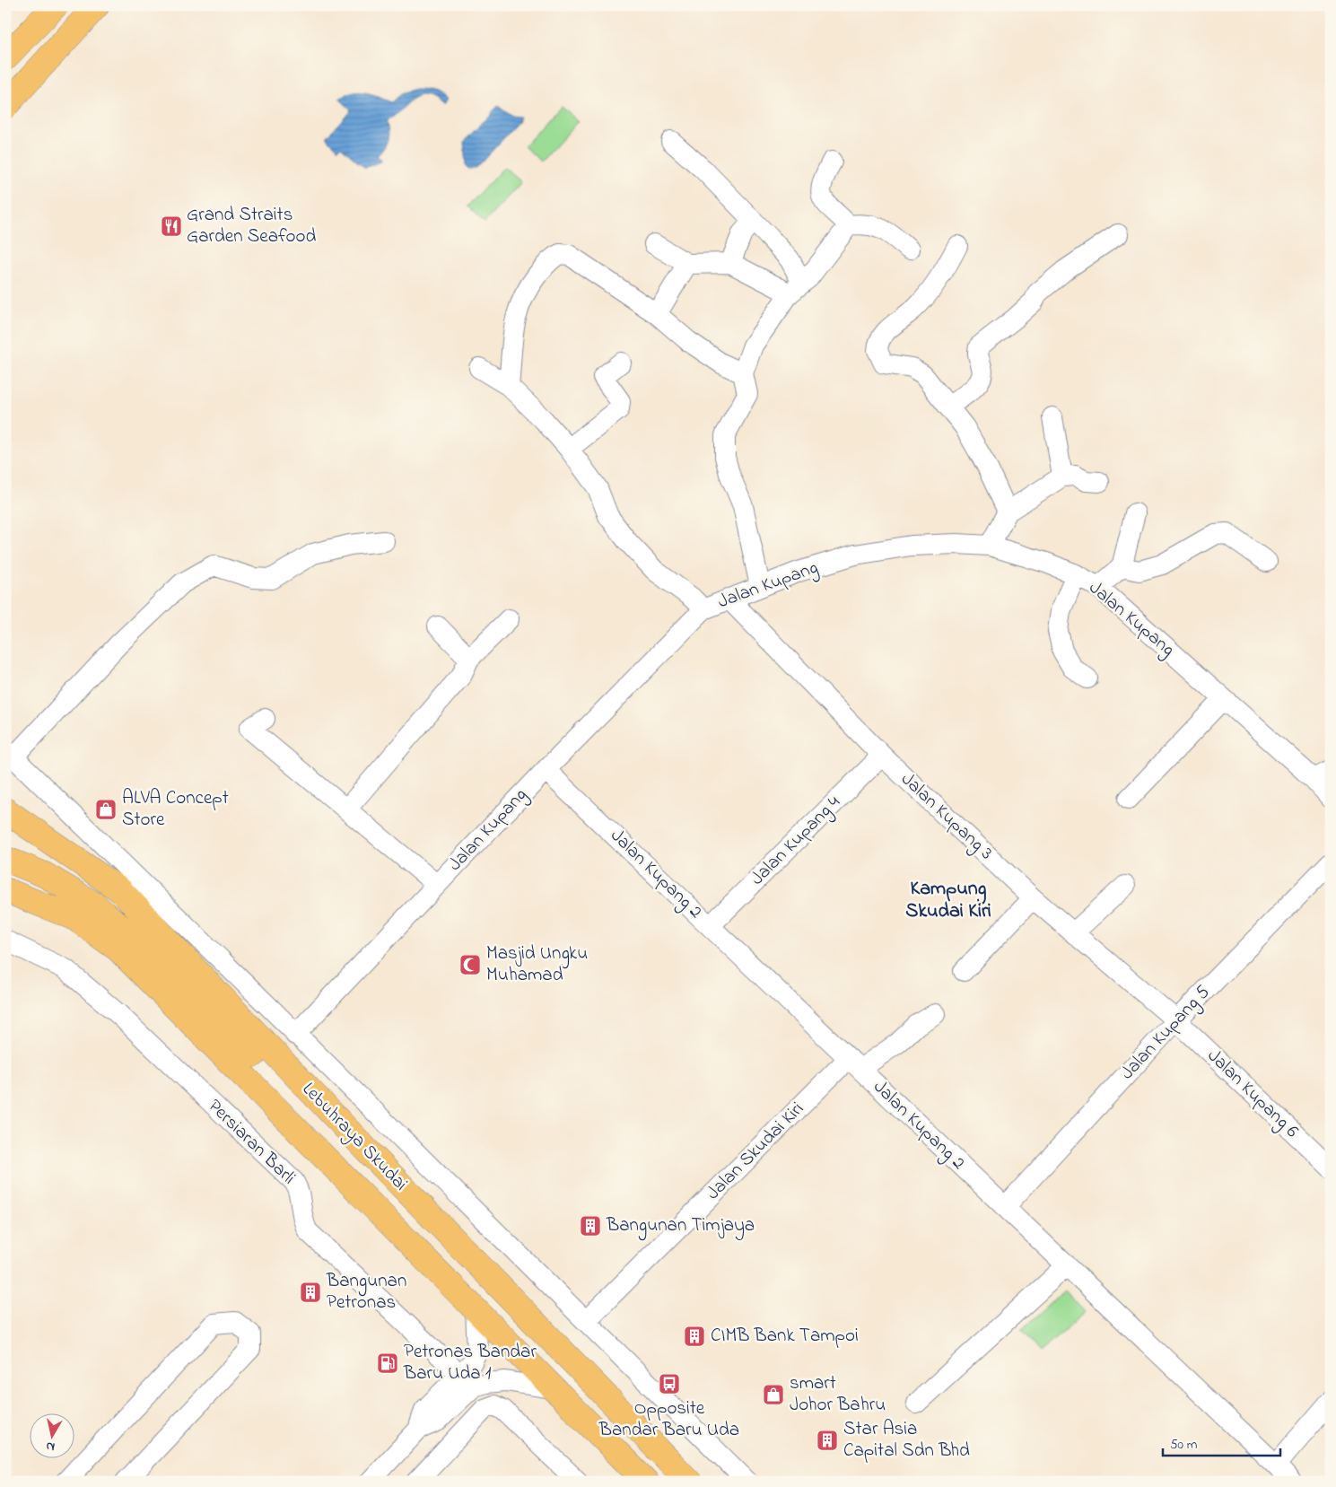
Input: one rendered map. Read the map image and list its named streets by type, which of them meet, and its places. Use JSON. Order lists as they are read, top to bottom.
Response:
{
  "streets": {
    "highway": ["Lebuhraya Skudai"],
    "street": [
      "Jalan Kupang",
      "Jalan Kupang 3",
      "Jalan Kupang 4",
      "Jalan Kupang 2",
      "Jalan Kupang 5",
      "Jalan Kupang 6",
      "Persiaran Barli",
      "Jalan Skudai Kiri"
    ]
  },
  "crossings": [
    ["Jalan Kupang", "Jalan Kupang 3"],
    ["Jalan Kupang", "Jalan Kupang 2"],
    ["Jalan Kupang 3", "Jalan Kupang 4"],
    ["Jalan Kupang 3", "Jalan Kupang 5"],
    ["Jalan Kupang 3", "Jalan Kupang 6"],
    ["Jalan Kupang 4", "Jalan Kupang 2"],
    ["Jalan Kupang 2", "Jalan Kupang 5"],
    ["Jalan Kupang 2", "Jalan Skudai Kiri"],
    ["Jalan Kupang 5", "Jalan Kupang 6"]
  ],
  "districts": ["Kampung Skudai Kiri"],
  "places": {
    "restaurant": ["Grand Straits Garden Seafood"],
    "shop": ["ALVA Concept Store", "smart Johor Bahru"],
    "mosque": ["Masjid Ungku Muhamad"],
    "building": [
      "Bangunan Timjaya",
      "Bangunan Petronas",
      "CIMB Bank Tampoi",
      "Star Asia Capital Sdn Bhd"
    ],
    "fuel station": ["Petronas Bandar Baru Uda 1"],
    "bus stop": ["Opposite Bandar Baru Uda"]
  },
  "scale_bar": "50 m",
  "north": "bottom"
}
